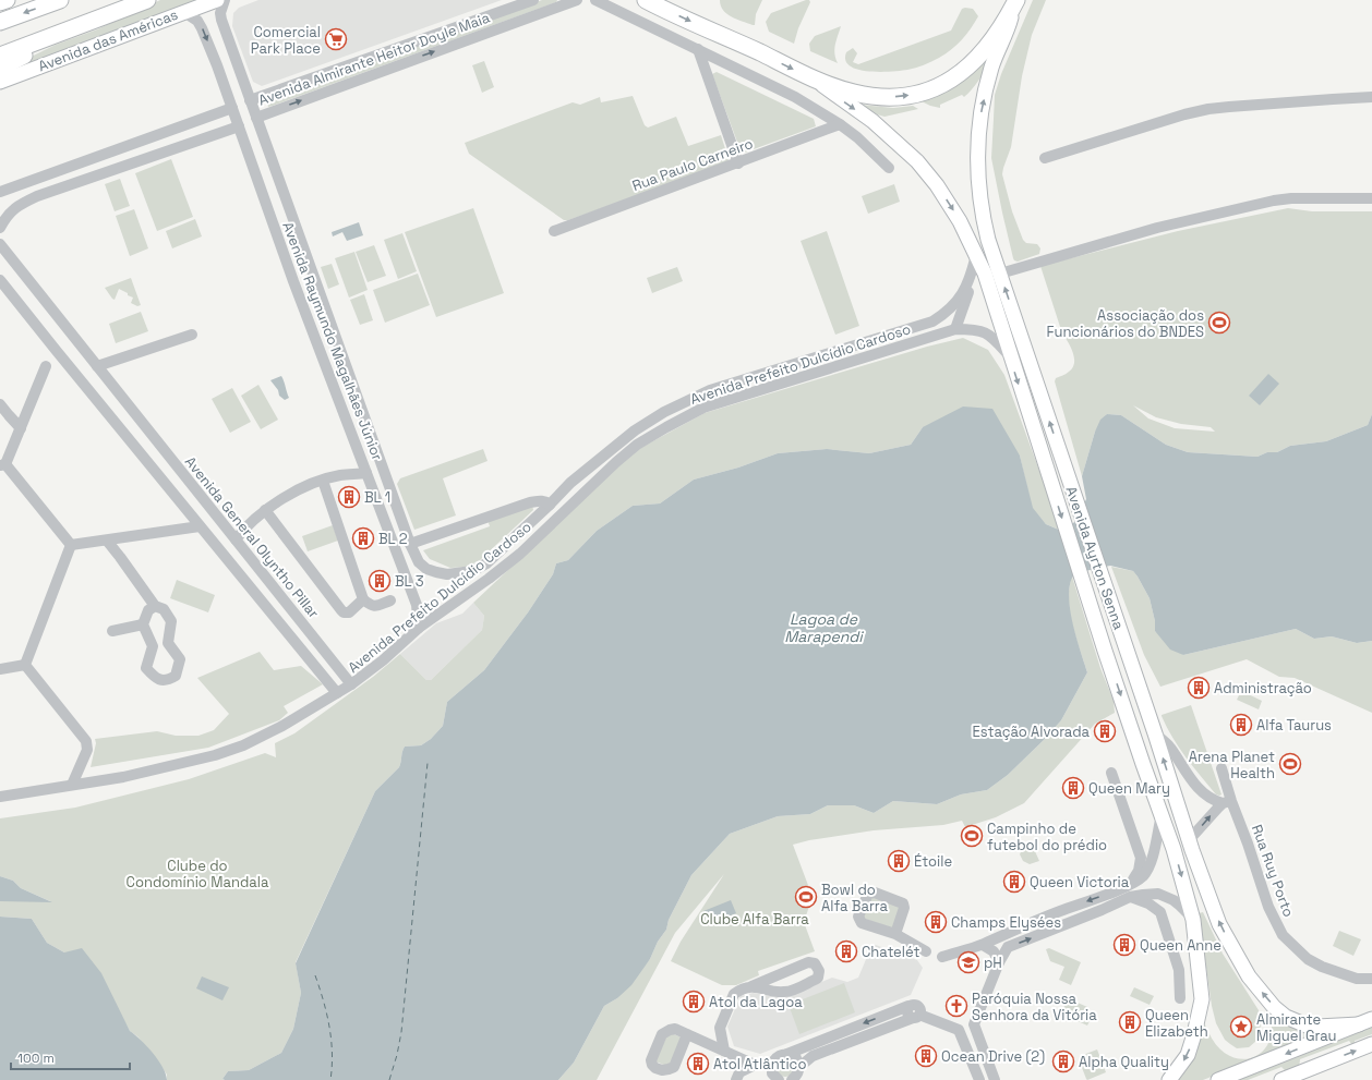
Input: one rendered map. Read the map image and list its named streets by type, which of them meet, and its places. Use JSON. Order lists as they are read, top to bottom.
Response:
{
  "streets": {
    "highway": ["Avenida das Américas", "Avenida Ayrton Senna"],
    "street": [
      "Avenida Almirante Heitor Doyle Maia",
      "Rua Paulo Carneiro",
      "Avenida Raymundo Magalhães Júnior",
      "Avenida Prefeito Dulcídio Cardoso",
      "Avenida General Olyntho Pillar",
      "Rua Ruy Porto"
    ]
  },
  "crossings": [
    ["Avenida das Américas", "Avenida Raymundo Magalhães Júnior"],
    ["Avenida Almirante Heitor Doyle Maia", "Avenida Raymundo Magalhães Júnior"],
    ["Avenida Raymundo Magalhães Júnior", "Avenida Prefeito Dulcídio Cardoso"],
    ["Avenida Prefeito Dulcídio Cardoso", "Avenida General Olyntho Pillar"],
    ["Avenida Prefeito Dulcídio Cardoso", "Avenida Ayrton Senna"]
  ],
  "water": ["Lagoa de Marapendi"],
  "parks": ["Clube do Condomínio Mandala", "Clube Alfa Barra"],
  "places": {
    "supermarket": ["Comercial Park Place"],
    "sports": [
      "Associação dos Funcionários do BNDES",
      "Arena Planet Health",
      "Campinho de futebol do prédio",
      "Bowl do Alfa Barra"
    ],
    "building": [
      "BL 1",
      "BL 2",
      "BL 3",
      "Administração",
      "Alfa Taurus",
      "Estação Alvorada",
      "Queen Mary",
      "Étoile",
      "Queen Victoria",
      "Champs Elysées",
      "Queen Anne",
      "Chatelét",
      "Atol da Lagoa",
      "Queen Elizabeth",
      "Ocean Drive (2)",
      "Alpha Quality",
      "Atol Atlântico"
    ],
    "school or university": ["pH"],
    "church": ["Paróquia Nossa Senhora da Vitória"],
    "place": ["Almirante Miguel Grau"]
  },
  "scale_bar": "100 m"
}
